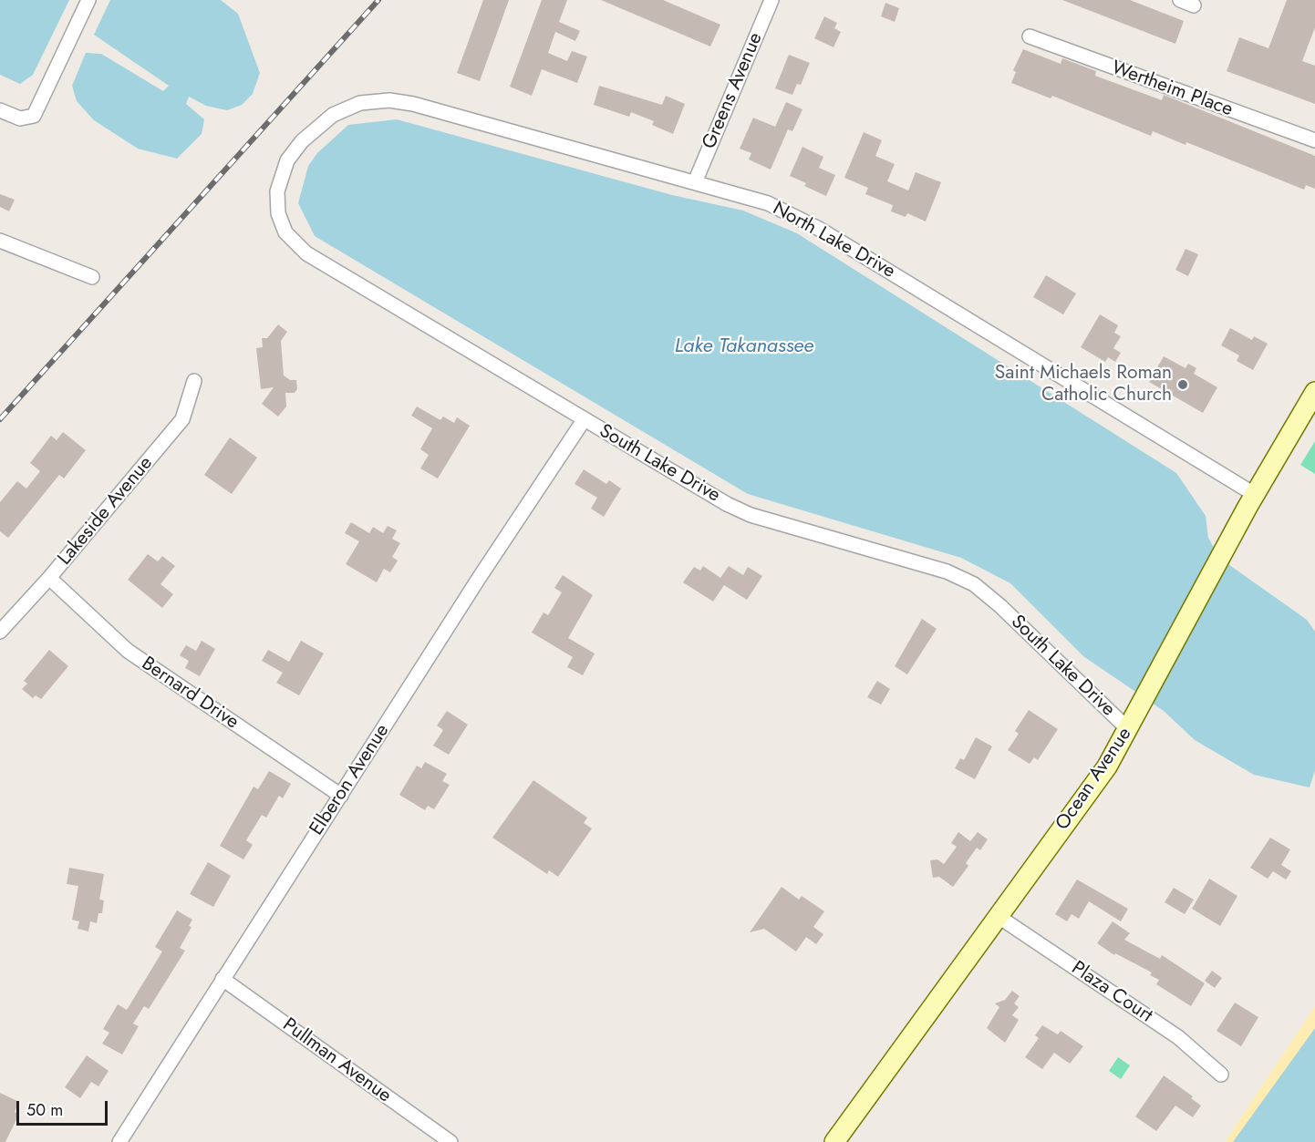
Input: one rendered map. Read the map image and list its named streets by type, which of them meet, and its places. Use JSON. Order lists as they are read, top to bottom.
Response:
{
  "streets": {
    "street": [
      "Wertheim Place",
      "Greens Avenue",
      "North Lake Drive",
      "South Lake Drive",
      "Lakeside Avenue",
      "Bernard Drive",
      "Ocean Avenue",
      "Elberon Avenue",
      "Plaza Court",
      "Pullman Avenue"
    ]
  },
  "crossings": [
    ["Greens Avenue", "North Lake Drive"],
    ["North Lake Drive", "South Lake Drive"],
    ["North Lake Drive", "Ocean Avenue"],
    ["South Lake Drive", "Ocean Avenue"],
    ["South Lake Drive", "Elberon Avenue"],
    ["Lakeside Avenue", "Bernard Drive"],
    ["Bernard Drive", "Elberon Avenue"],
    ["Ocean Avenue", "Plaza Court"],
    ["Elberon Avenue", "Pullman Avenue"]
  ],
  "water": ["Lake Takanassee"],
  "places": ["Saint Michaels Roman Catholic Church"],
  "scale_bar": "50 m"
}
